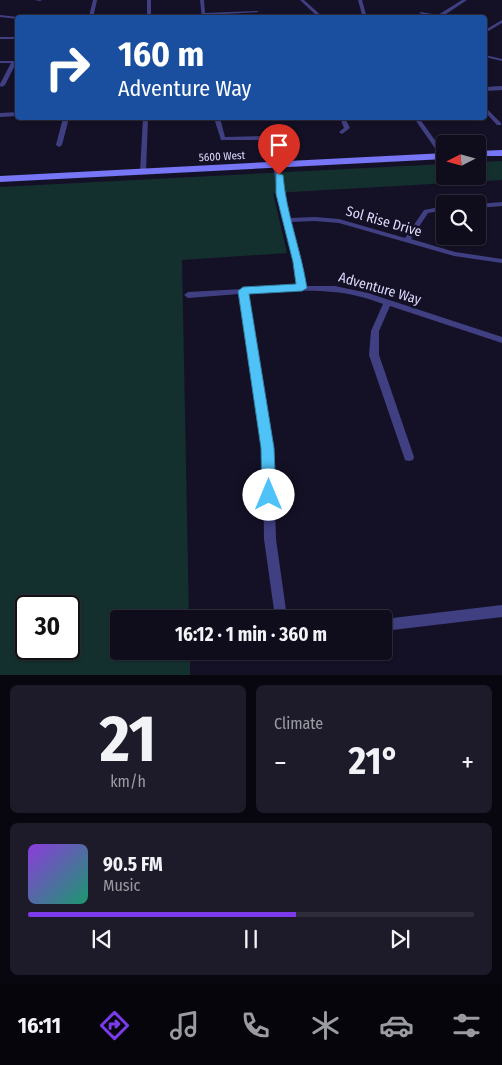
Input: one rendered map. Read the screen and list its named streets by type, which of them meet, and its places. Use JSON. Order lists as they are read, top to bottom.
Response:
{
  "streets": {
    "main road": ["5600 West"],
    "street": ["Sol Rise Drive", "Adventure Way"]
  },
  "north": "left",
  "page": {
    "turn": ["160 m", "Adventure Way"],
    "limit": "30",
    "trip": "16:12 · 1 min · 360 m",
    "tile": [
      ["21", "km/h"],
      "Climate"
    ],
    "heat": ["−", "21°", "+"],
    "song": ["90.5 FM", "Music"],
    "tabs": "16:11"
  }
}
